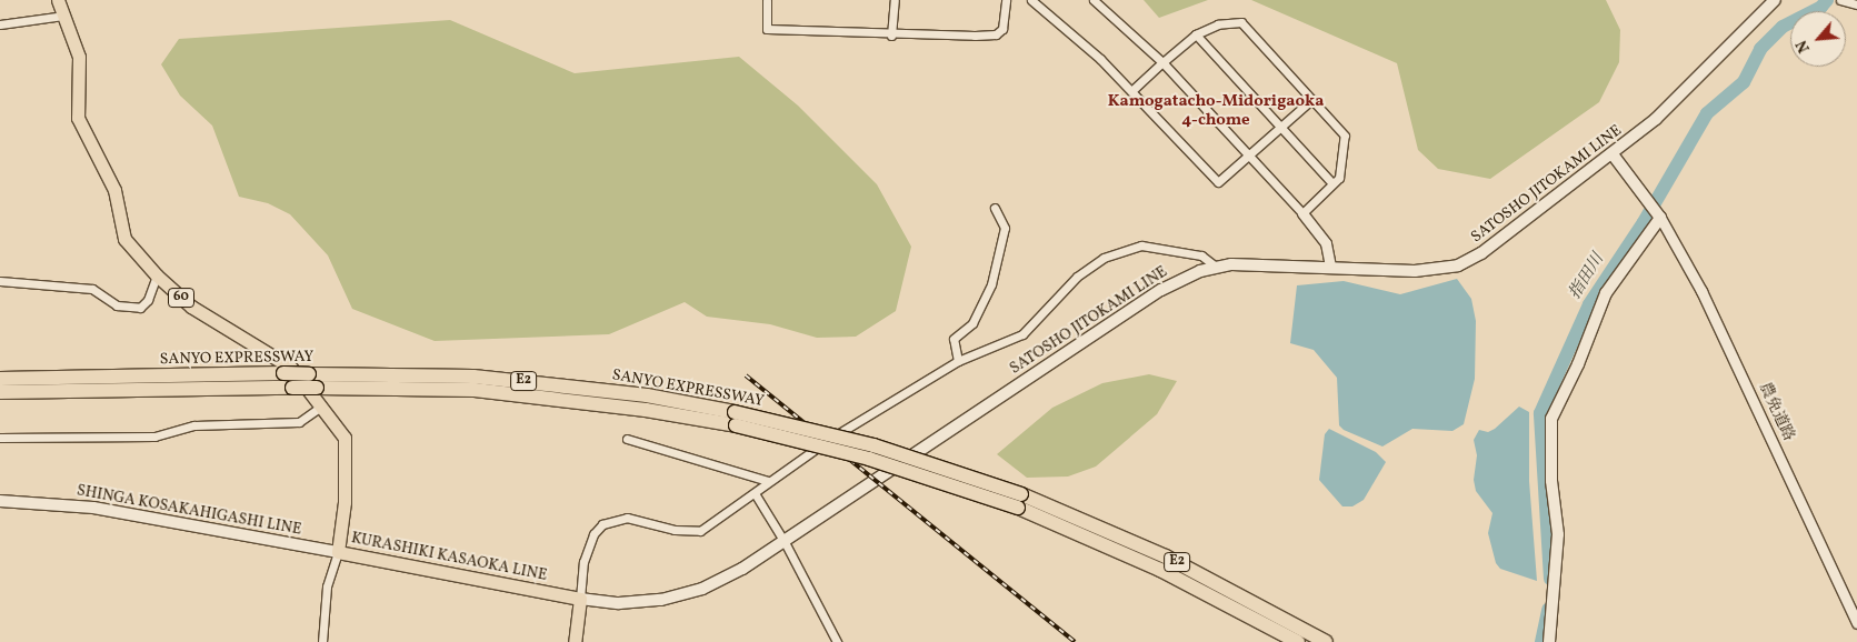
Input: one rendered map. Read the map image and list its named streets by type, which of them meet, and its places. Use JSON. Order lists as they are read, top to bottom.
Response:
{
  "streets": {
    "highway": ["SANYO EXPRESSWAY", "E2"],
    "main road": [
      "SATOSHO JITOKAMI LINE",
      "60",
      "SHINGA KOSAKAHIGASHI LINE",
      "KURASHIKI KASAOKA LINE"
    ],
    "street": ["農免道路"]
  },
  "crossings": [
    ["SATOSHO JITOKAMI LINE", "KURASHIKI KASAOKA LINE"],
    ["SHINGA KOSAKAHIGASHI LINE", "KURASHIKI KASAOKA LINE"]
  ],
  "districts": ["Kamogatacho-Midorigaoka 4-chome"],
  "water": ["指田川"],
  "north": "bottom left"
}
